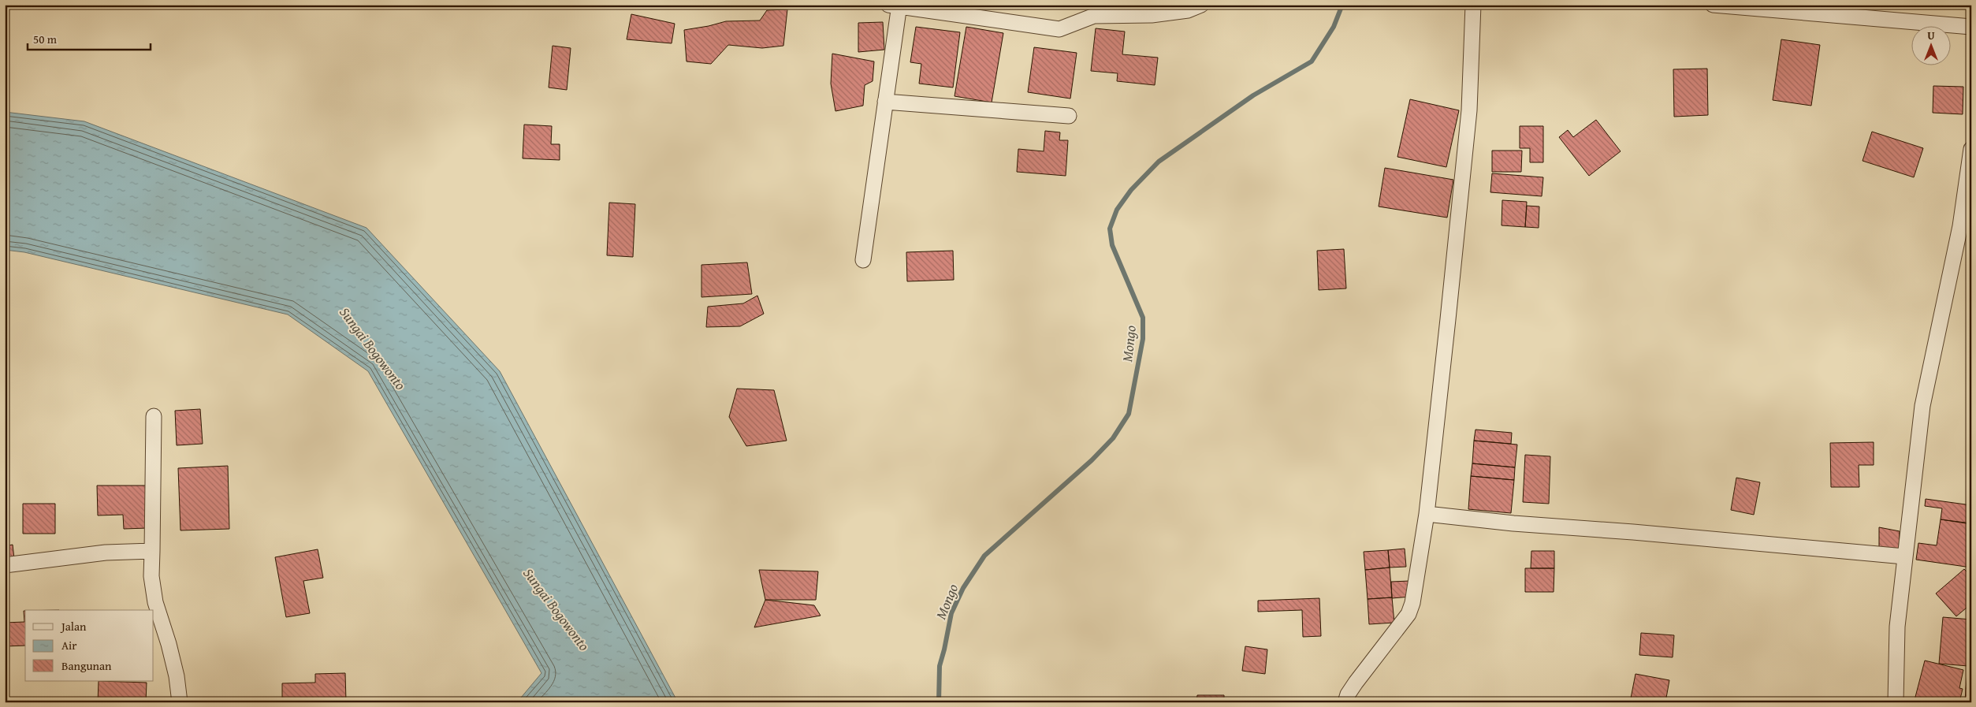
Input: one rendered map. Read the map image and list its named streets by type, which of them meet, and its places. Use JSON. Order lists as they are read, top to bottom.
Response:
{
  "water": ["Mongo", "Sungai Bogowonto"],
  "legend": ["Jalan", "Air", "Bangunan"],
  "scale_bar": "50 m",
  "north": "top"
}
